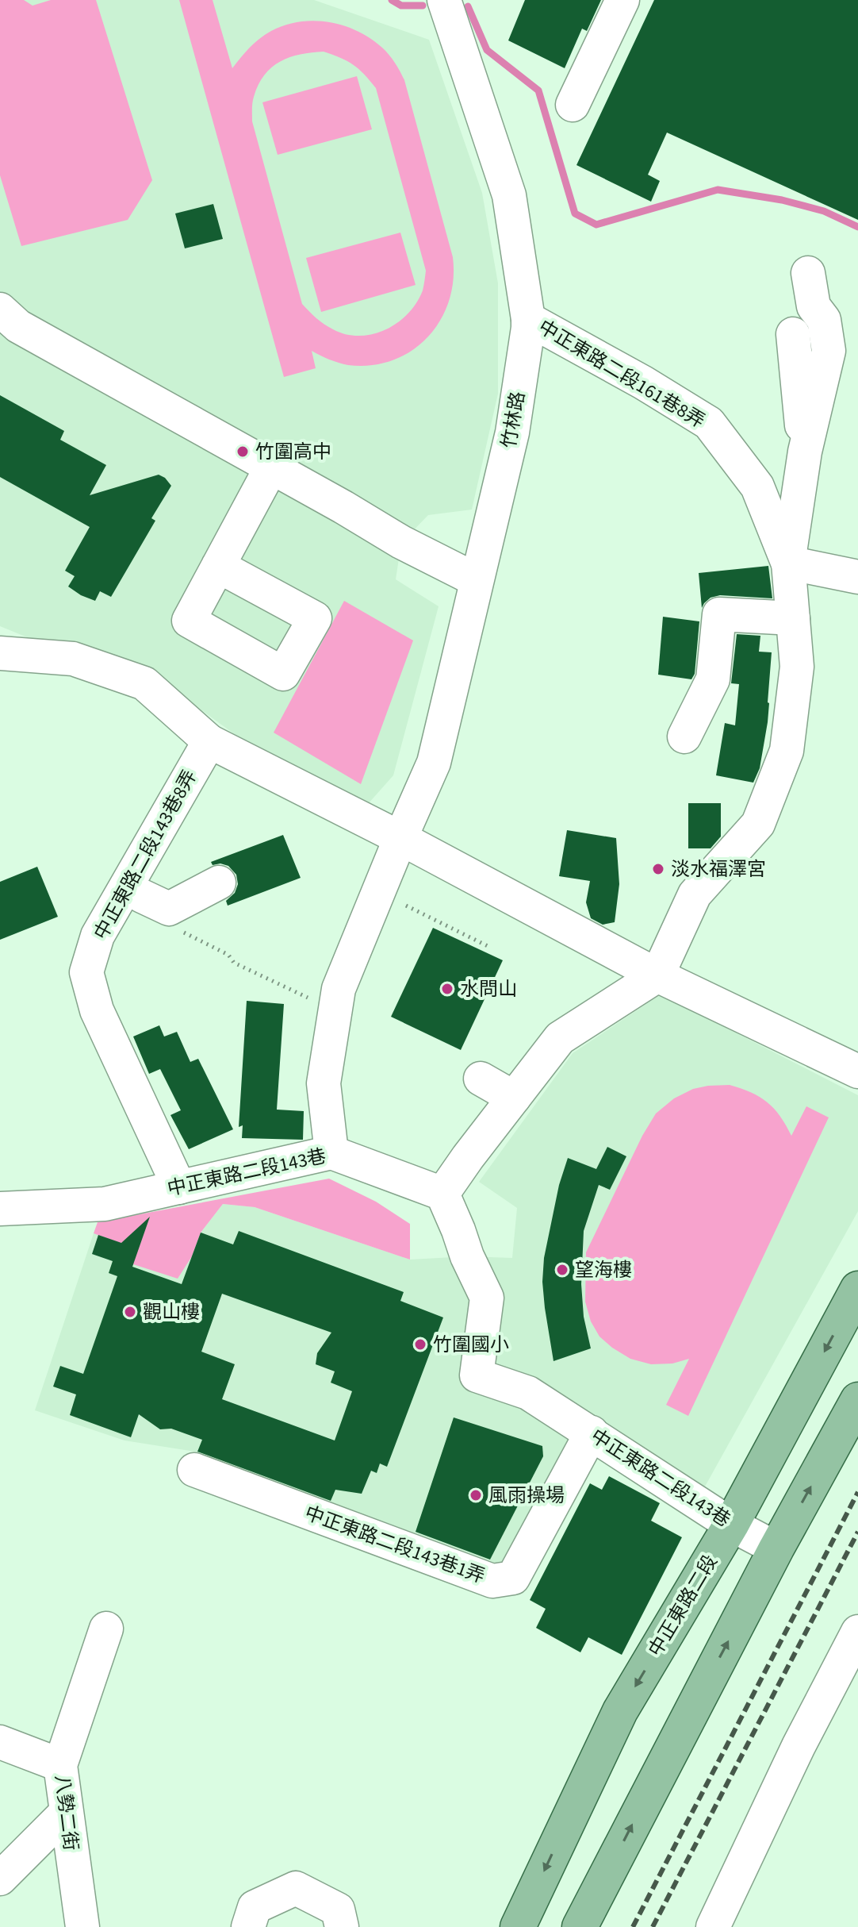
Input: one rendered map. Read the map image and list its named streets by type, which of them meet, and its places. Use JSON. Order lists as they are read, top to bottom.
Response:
{
  "streets": {
    "main road": ["中正東路二段"],
    "street": [
      "中正東路二段161巷8弄",
      "竹林路",
      "中正東路二段143巷8弄",
      "中正東路二段143巷",
      "中正東路二段143巷1弄",
      "八勢二街"
    ]
  },
  "crossings": [
    ["中正東路二段161巷8弄", "竹林路"],
    ["竹林路", "中正東路二段143巷"],
    ["中正東路二段143巷8弄", "中正東路二段143巷"],
    ["中正東路二段143巷", "中正東路二段143巷1弄"],
    ["中正東路二段143巷", "中正東路二段"]
  ],
  "places": [
    "竹圍高中",
    "淡水福澤宮",
    "水問山",
    "望海樓",
    "觀山樓",
    "竹圍國小",
    "風雨操場"
  ]
}
